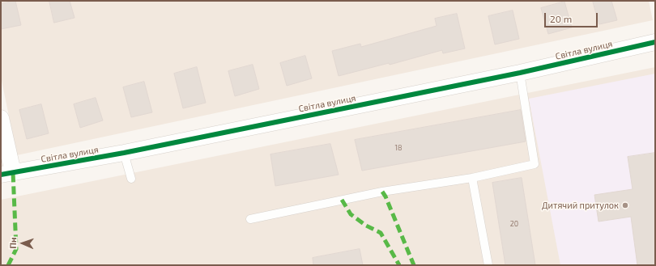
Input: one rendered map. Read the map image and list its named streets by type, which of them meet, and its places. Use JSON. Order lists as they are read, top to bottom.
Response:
{
  "streets": {
    "street": ["Світла вулиця"]
  },
  "places": ["Дитячий притулок"],
  "house_numbers": ["18", "20"],
  "scale_bar": "20 m",
  "north": "left"
}
